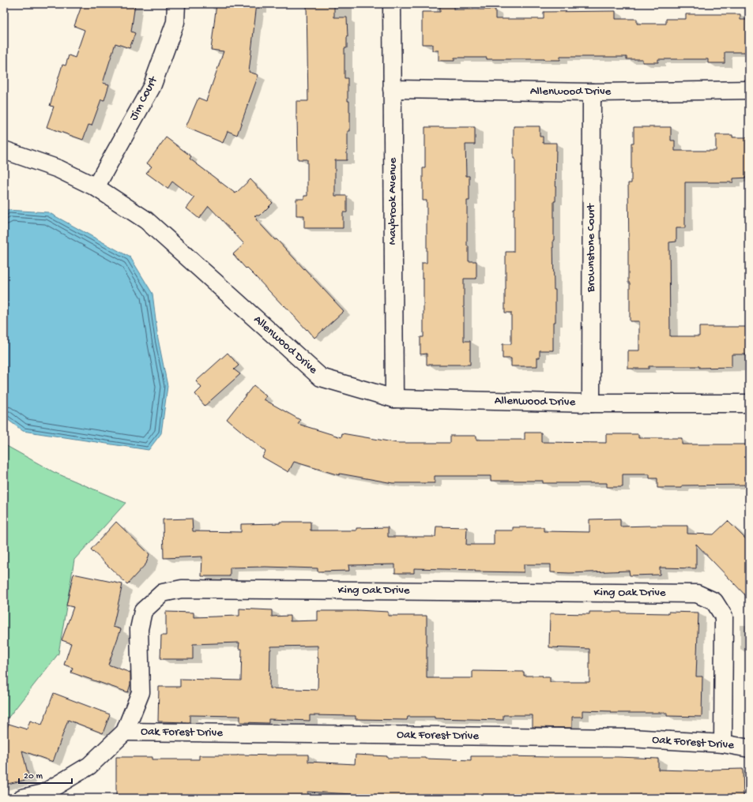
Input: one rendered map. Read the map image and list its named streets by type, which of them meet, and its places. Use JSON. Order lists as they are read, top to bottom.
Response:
{
  "streets": {
    "street": [
      "Allenwood Drive",
      "Jim Court",
      "Maybrook Avenue",
      "Brownstone Court",
      "King Oak Drive",
      "Oak Forest Drive"
    ]
  },
  "crossings": [
    ["Allenwood Drive", "Jim Court"],
    ["Allenwood Drive", "Maybrook Avenue"],
    ["Allenwood Drive", "Brownstone Court"],
    ["King Oak Drive", "Oak Forest Drive"]
  ],
  "scale_bar": "20 m"
}
